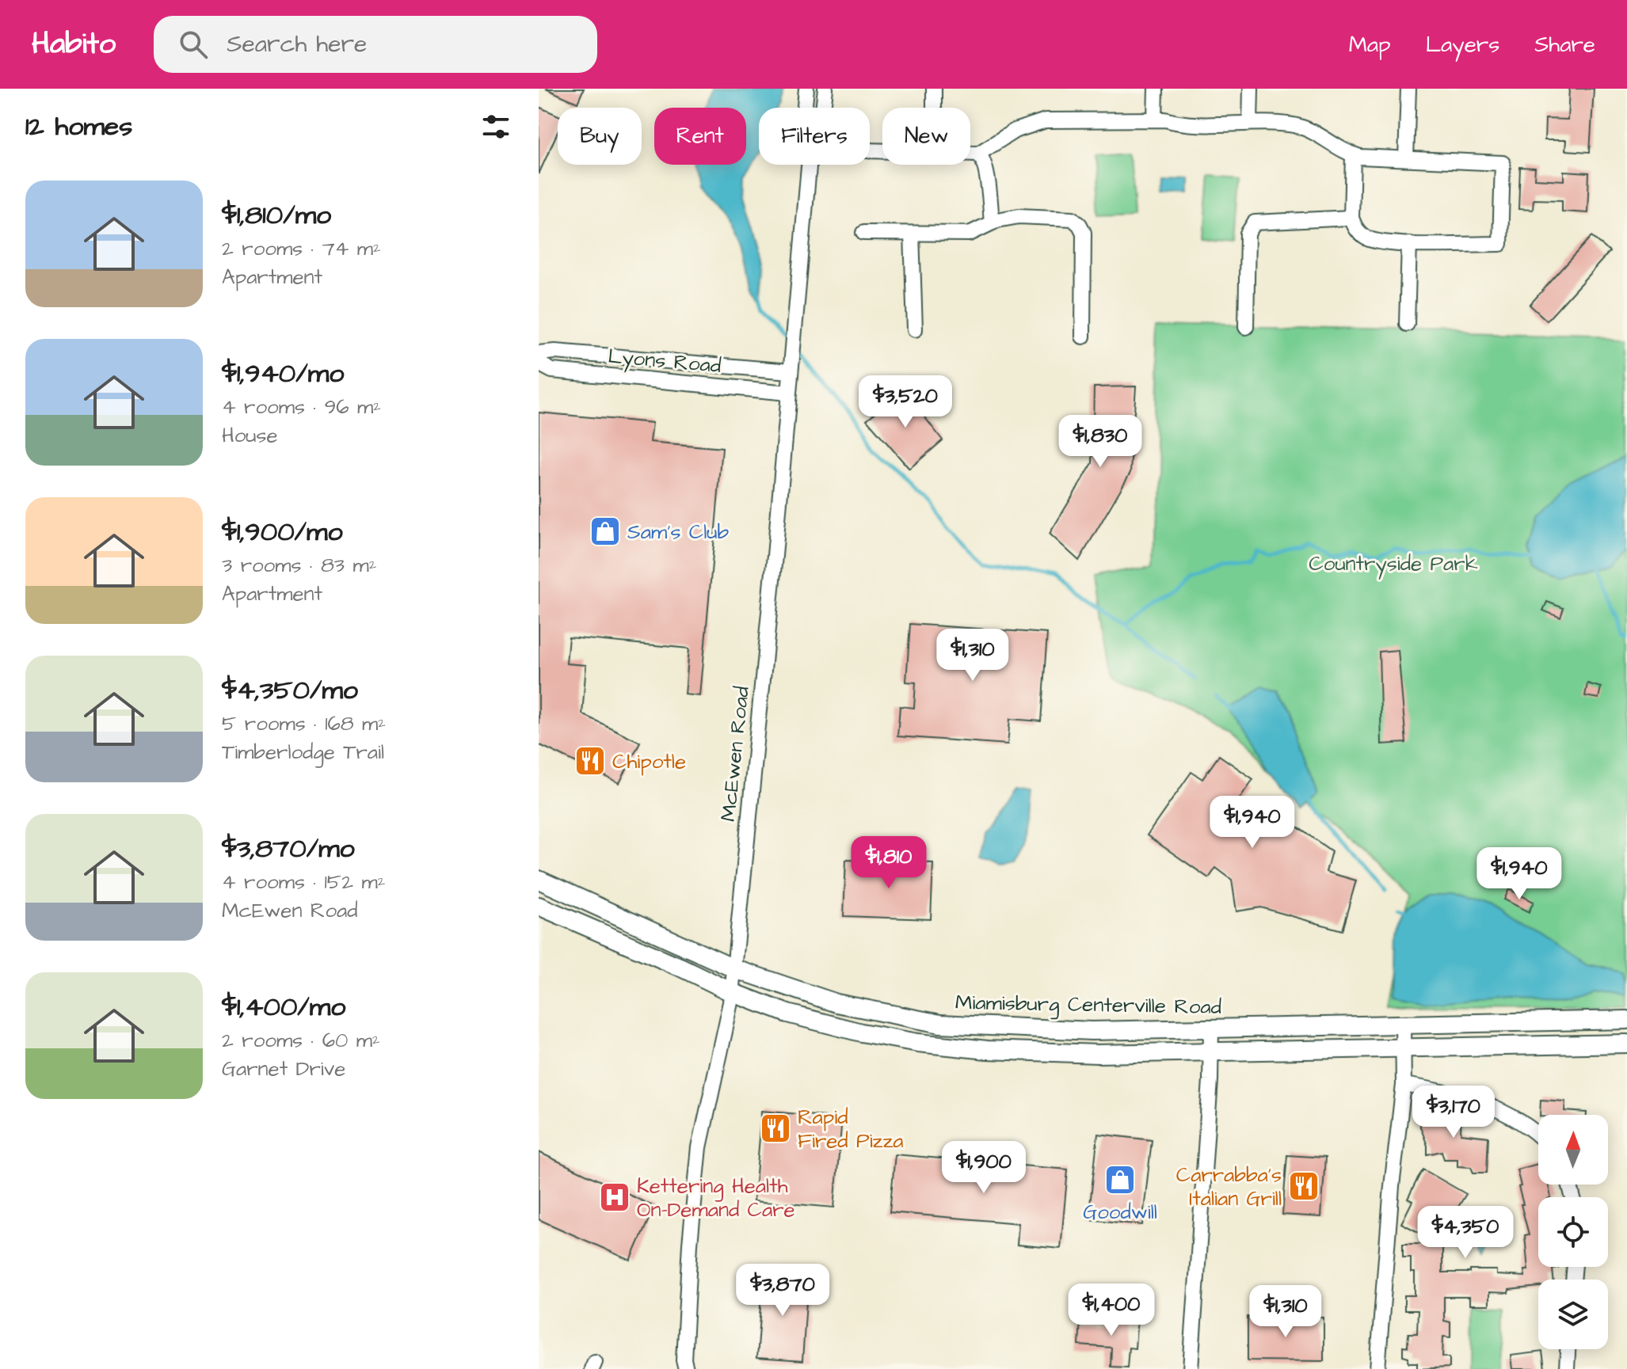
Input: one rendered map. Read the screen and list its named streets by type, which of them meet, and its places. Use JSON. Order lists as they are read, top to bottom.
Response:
{
  "streets": {
    "main road": ["Miamisburg Centerville Road"],
    "street": ["Lyons Road", "McEwen Road"]
  },
  "crossings": [
    ["Lyons Road", "McEwen Road"],
    ["McEwen Road", "Miamisburg Centerville Road"]
  ],
  "parks": ["Countryside Park"],
  "places": {
    "shop": ["Sam's Club", "Goodwill"],
    "restaurant": ["Chipotle", "Rapid Fired Pizza", "Carrabba's Italian Grill"],
    "hospital": ["Kettering Health On-Demand Care"]
  },
  "north": "top",
  "page": {
    "header": "Habito",
    "search": "Search here",
    "nav": ["Map", "Layers", "Share"],
    "heading": "12 homes",
    "chip": [
      "Buy",
      "Rent",
      "Filters",
      "New"
    ],
    "list": [
      {
        "name": "$1,810/mo",
        "note": "2 rooms · 74 m² · Apartment"
      },
      {
        "name": "$1,940/mo",
        "note": "4 rooms · 96 m² · House"
      },
      {
        "name": "$1,900/mo",
        "note": "3 rooms · 83 m² · Apartment"
      },
      {
        "name": "$4,350/mo",
        "note": "5 rooms · 168 m² · Timberlodge Trail"
      },
      {
        "name": "$3,870/mo",
        "note": "4 rooms · 152 m² · McEwen Road"
      },
      {
        "name": "$1,400/mo",
        "note": "2 rooms · 60 m² · Garnet Drive"
      }
    ],
    "price": [
      "$3,520",
      "$1,830",
      "$1,310",
      "$1,940",
      "$1,810",
      "$1,940",
      "$3,170",
      "$1,900",
      "$4,350",
      "$3,870",
      "$1,400",
      "$1,310"
    ]
  }
}
